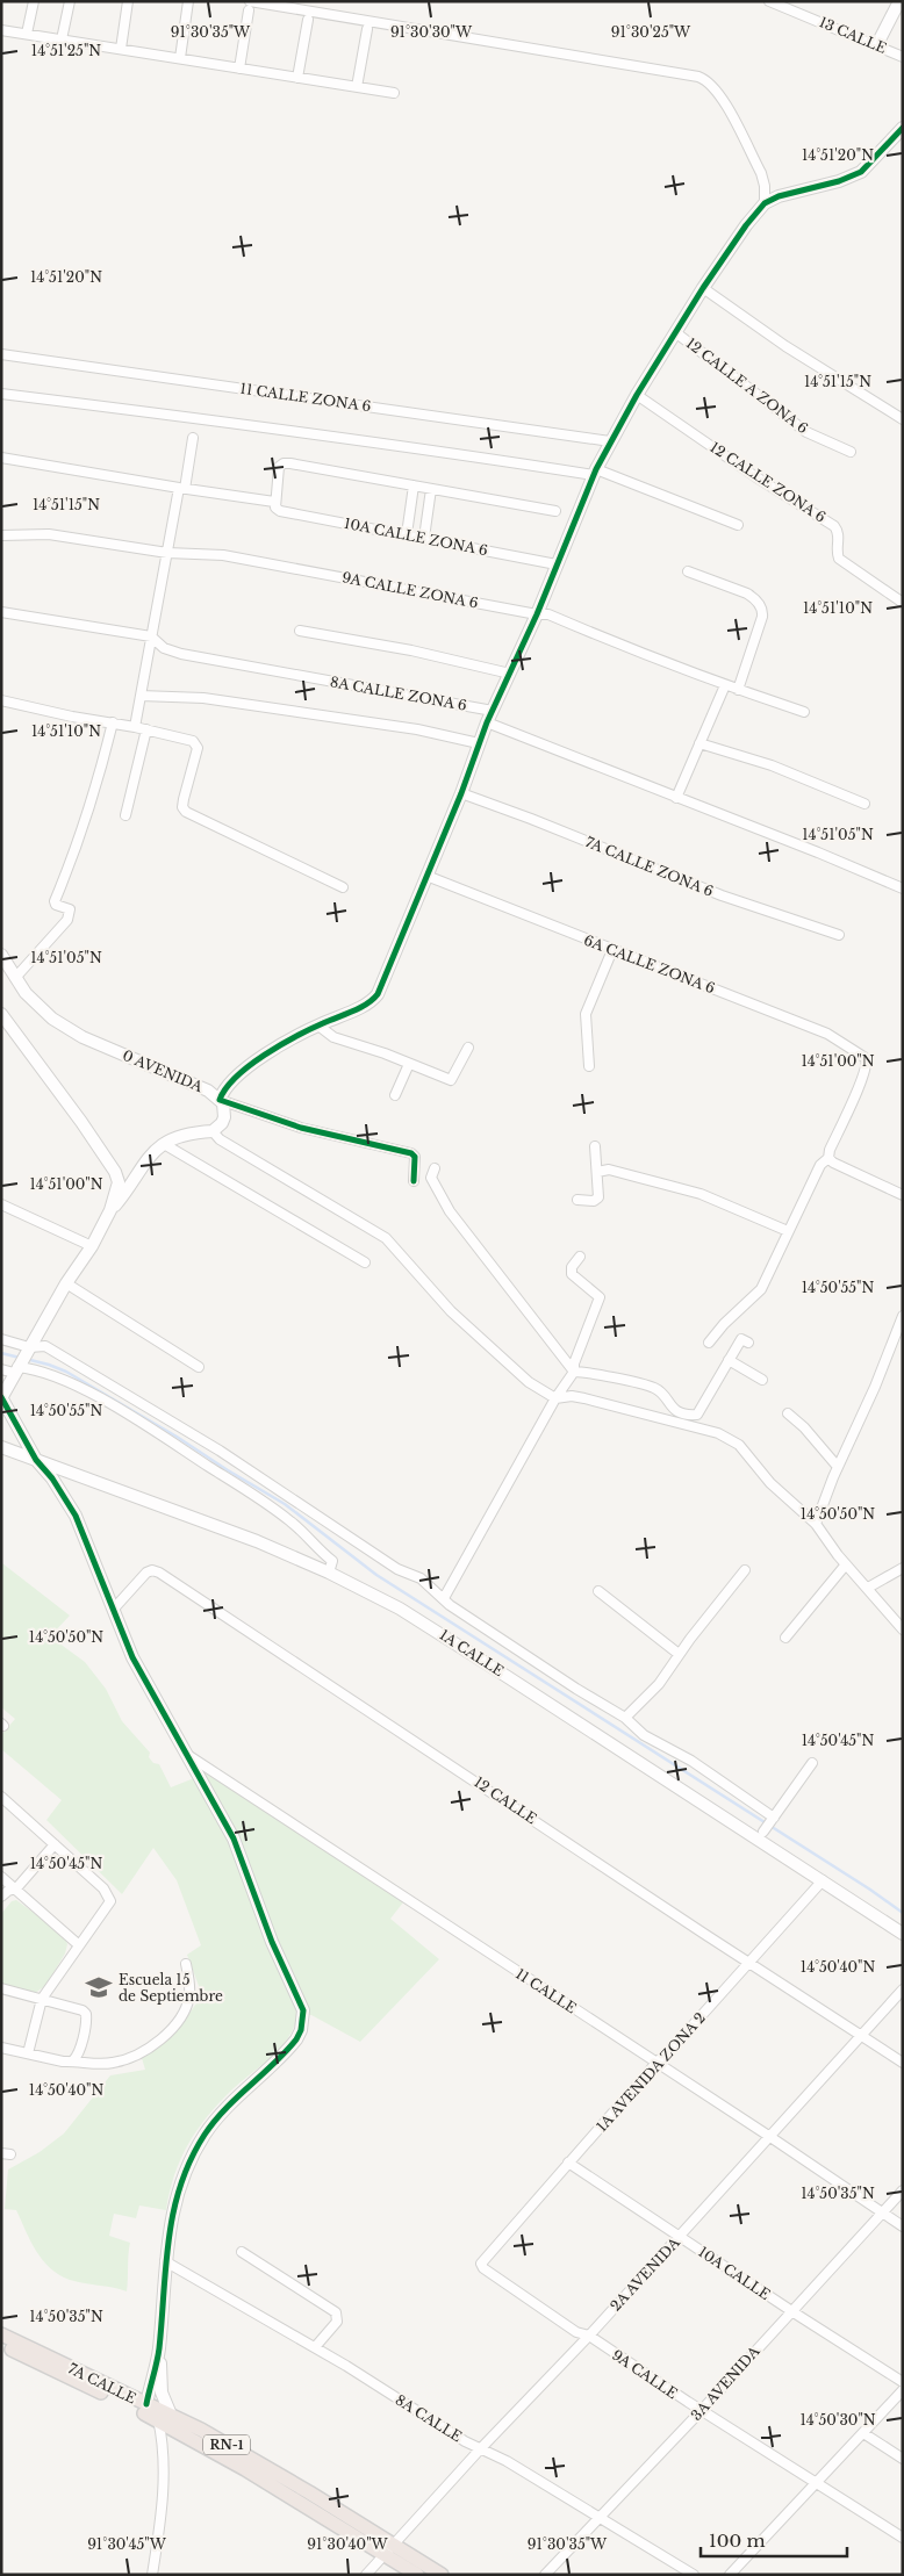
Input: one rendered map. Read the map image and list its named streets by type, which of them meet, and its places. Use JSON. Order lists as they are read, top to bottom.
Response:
{
  "streets": {
    "main road": ["7A CALLE", "RN-1"],
    "street": [
      "13 CALLE",
      "12 CALLE A ZONA 6",
      "11 CALLE ZONA 6",
      "12 CALLE ZONA 6",
      "10A CALLE ZONA 6",
      "9A CALLE ZONA 6",
      "8A CALLE ZONA 6",
      "7A CALLE ZONA 6",
      "6A CALLE ZONA 6",
      "0 AVENIDA",
      "1A CALLE",
      "12 CALLE",
      "11 CALLE",
      "1A AVENIDA ZONA 2",
      "10A CALLE",
      "2A AVENIDA",
      "9A CALLE",
      "3A AVENIDA",
      "8A CALLE"
    ]
  },
  "crossings": [
    ["1A CALLE", "1A AVENIDA ZONA 2"],
    ["12 CALLE", "1A AVENIDA ZONA 2"],
    ["12 CALLE", "2A AVENIDA"],
    ["11 CALLE", "1A AVENIDA ZONA 2"],
    ["11 CALLE", "2A AVENIDA"],
    ["11 CALLE", "3A AVENIDA"],
    ["1A AVENIDA ZONA 2", "10A CALLE"],
    ["1A AVENIDA ZONA 2", "9A CALLE"],
    ["10A CALLE", "2A AVENIDA"],
    ["10A CALLE", "3A AVENIDA"],
    ["2A AVENIDA", "9A CALLE"],
    ["2A AVENIDA", "7A CALLE"],
    ["2A AVENIDA", "8A CALLE"],
    ["9A CALLE", "3A AVENIDA"],
    ["3A AVENIDA", "8A CALLE"]
  ],
  "places": {
    "school or university": ["Escuela 15 de Septiembre"]
  },
  "scale_bar": "100 m",
  "coordinates": [
    "91°30'35\"W",
    "91°30'30\"W",
    "91°30'25\"W",
    "14°51'25\"N",
    "14°51'20\"N",
    "14°51'15\"N",
    "14°51'10\"N",
    "14°51'05\"N",
    "14°51'00\"N",
    "14°50'55\"N",
    "14°50'50\"N",
    "14°50'45\"N",
    "14°50'40\"N",
    "14°50'35\"N",
    "14°50'30\"N",
    "91°30'45\"W",
    "91°30'40\"W"
  ]
}
